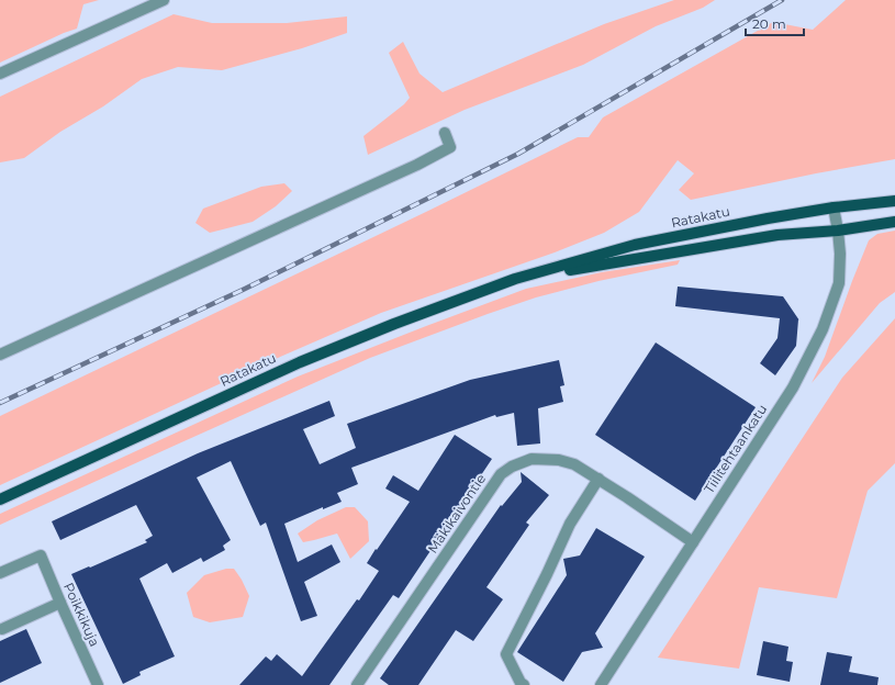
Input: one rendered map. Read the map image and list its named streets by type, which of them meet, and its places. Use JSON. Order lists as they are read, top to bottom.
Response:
{
  "streets": {
    "main road": ["Ratakatu"],
    "street": ["Tiilitehtaankatu", "Mäkikaivontie", "Poikkikuja"]
  },
  "crossings": [
    ["Ratakatu", "Tiilitehtaankatu"],
    ["Tiilitehtaankatu", "Mäkikaivontie"]
  ],
  "scale_bar": "20 m"
}
